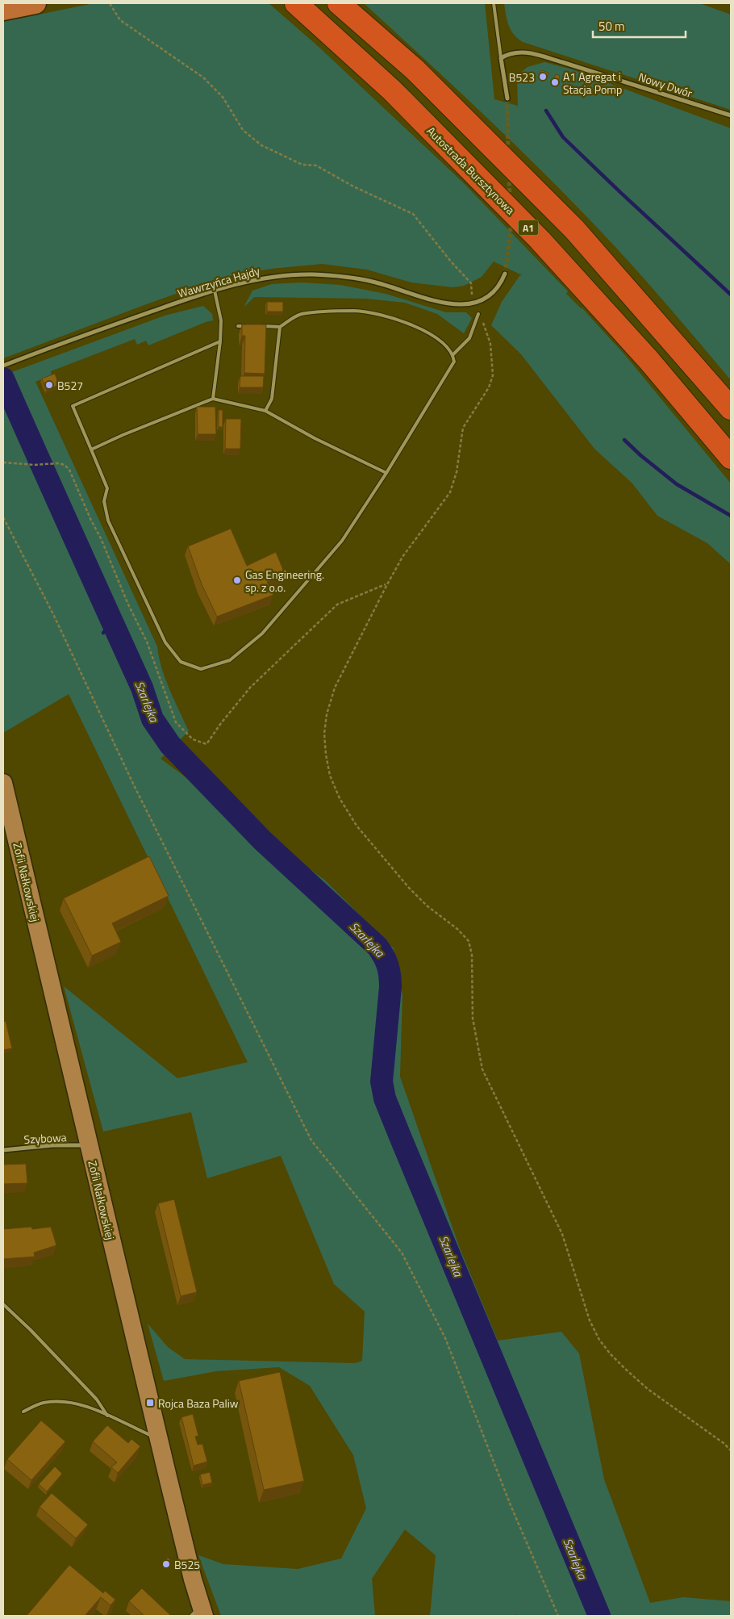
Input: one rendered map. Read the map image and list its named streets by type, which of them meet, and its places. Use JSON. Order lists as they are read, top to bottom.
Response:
{
  "streets": {
    "highway": ["Autostrada Bursztynowa", "A1"],
    "street": [
      "Nowy Dwór",
      "Wawrzyńca Hajdy",
      "Zofii Nałkowskiej",
      "Szybowa"
    ]
  },
  "crossings": [
    ["Zofii Nałkowskiej", "Szybowa"]
  ],
  "water": ["Szarlejka"],
  "places": {
    "other": [
      "B523",
      "A1 Agregat i Stacja Pomp",
      "B527",
      "Gas Engineering. sp. z o.o.",
      "B525"
    ],
    "transit": ["Rojca Baza Paliw"]
  },
  "scale_bar": "50 m"
}
